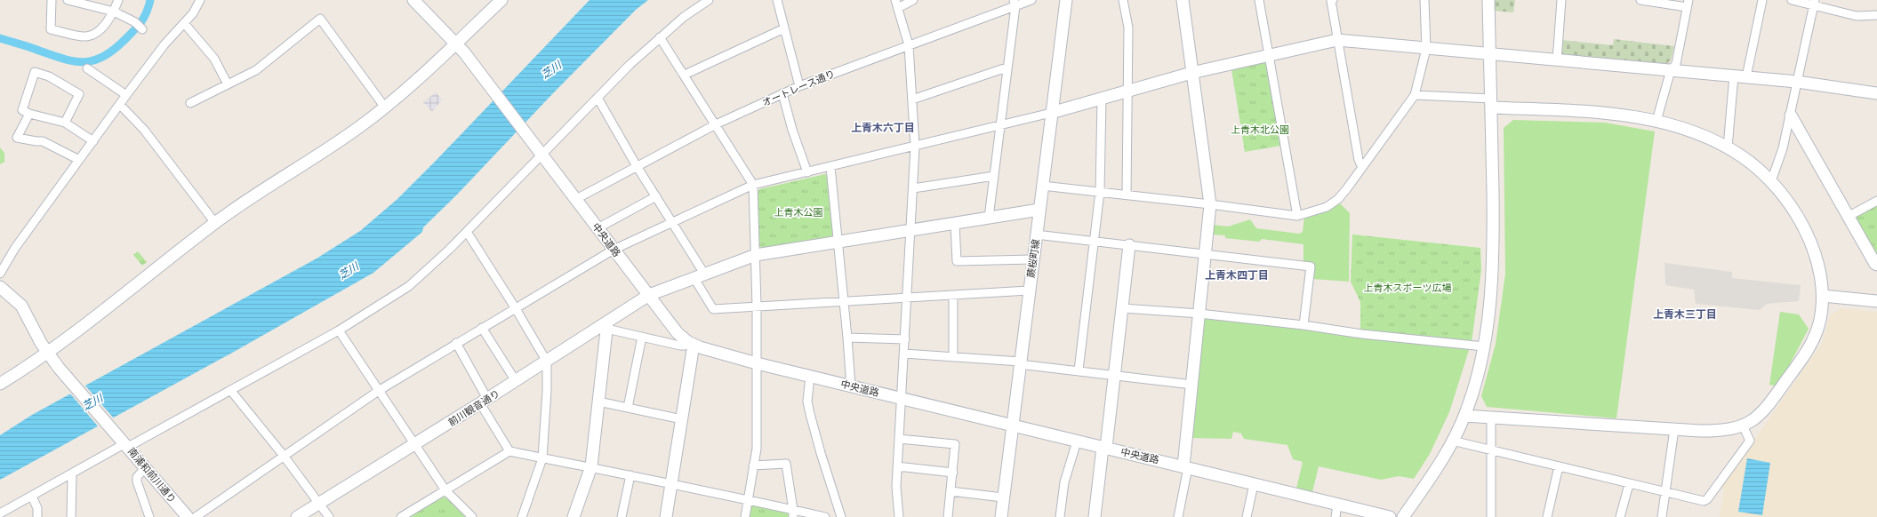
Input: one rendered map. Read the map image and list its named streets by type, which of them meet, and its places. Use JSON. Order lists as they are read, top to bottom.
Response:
{
  "streets": {
    "street": [
      "オートレース通り",
      "中央道路",
      "蕨桜町線",
      "前川観音通り",
      "南浦和前川通り"
    ]
  },
  "crossings": [
    ["オートレース通り", "中央道路"],
    ["中央道路", "蕨桜町線"],
    ["中央道路", "前川観音通り"],
    ["蕨桜町線", "前川観音通り"]
  ],
  "districts": ["上青木六丁目", "上青木四丁目", "上青木三丁目"],
  "water": ["芝川"],
  "parks": ["上青木北公園", "上青木公園", "上青木スポーツ広場"]
}
